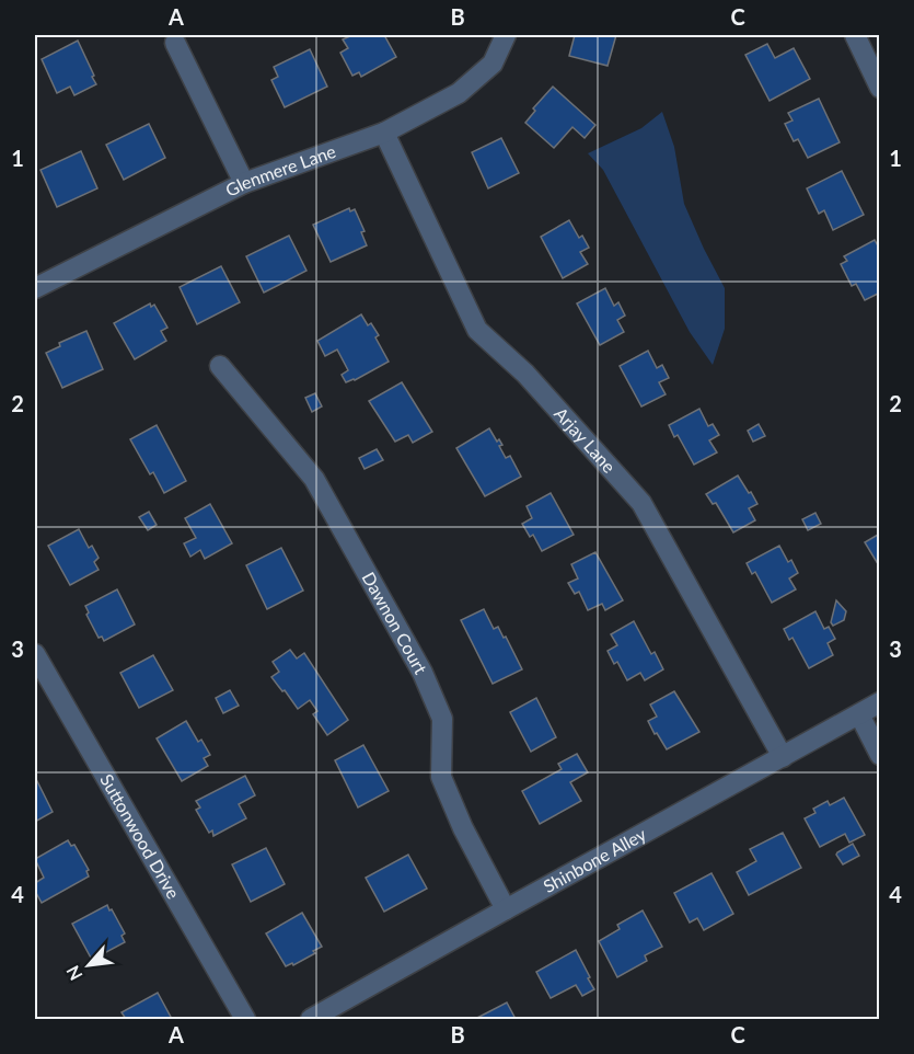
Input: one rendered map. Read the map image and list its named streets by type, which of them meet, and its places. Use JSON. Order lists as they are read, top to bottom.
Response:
{
  "streets": {
    "street": [
      "Glenmere Lane",
      "Arjay Lane",
      "Dawnon Court",
      "Suttonwood Drive",
      "Shinbone Alley"
    ]
  },
  "crossings": [
    ["Glenmere Lane", "Arjay Lane"],
    ["Arjay Lane", "Shinbone Alley"],
    ["Dawnon Court", "Shinbone Alley"]
  ],
  "north": "bottom left",
  "grid": {
    "columns": ["A", "B", "C"],
    "rows": [
      "1",
      "2",
      "3",
      "4"
    ]
  }
}
